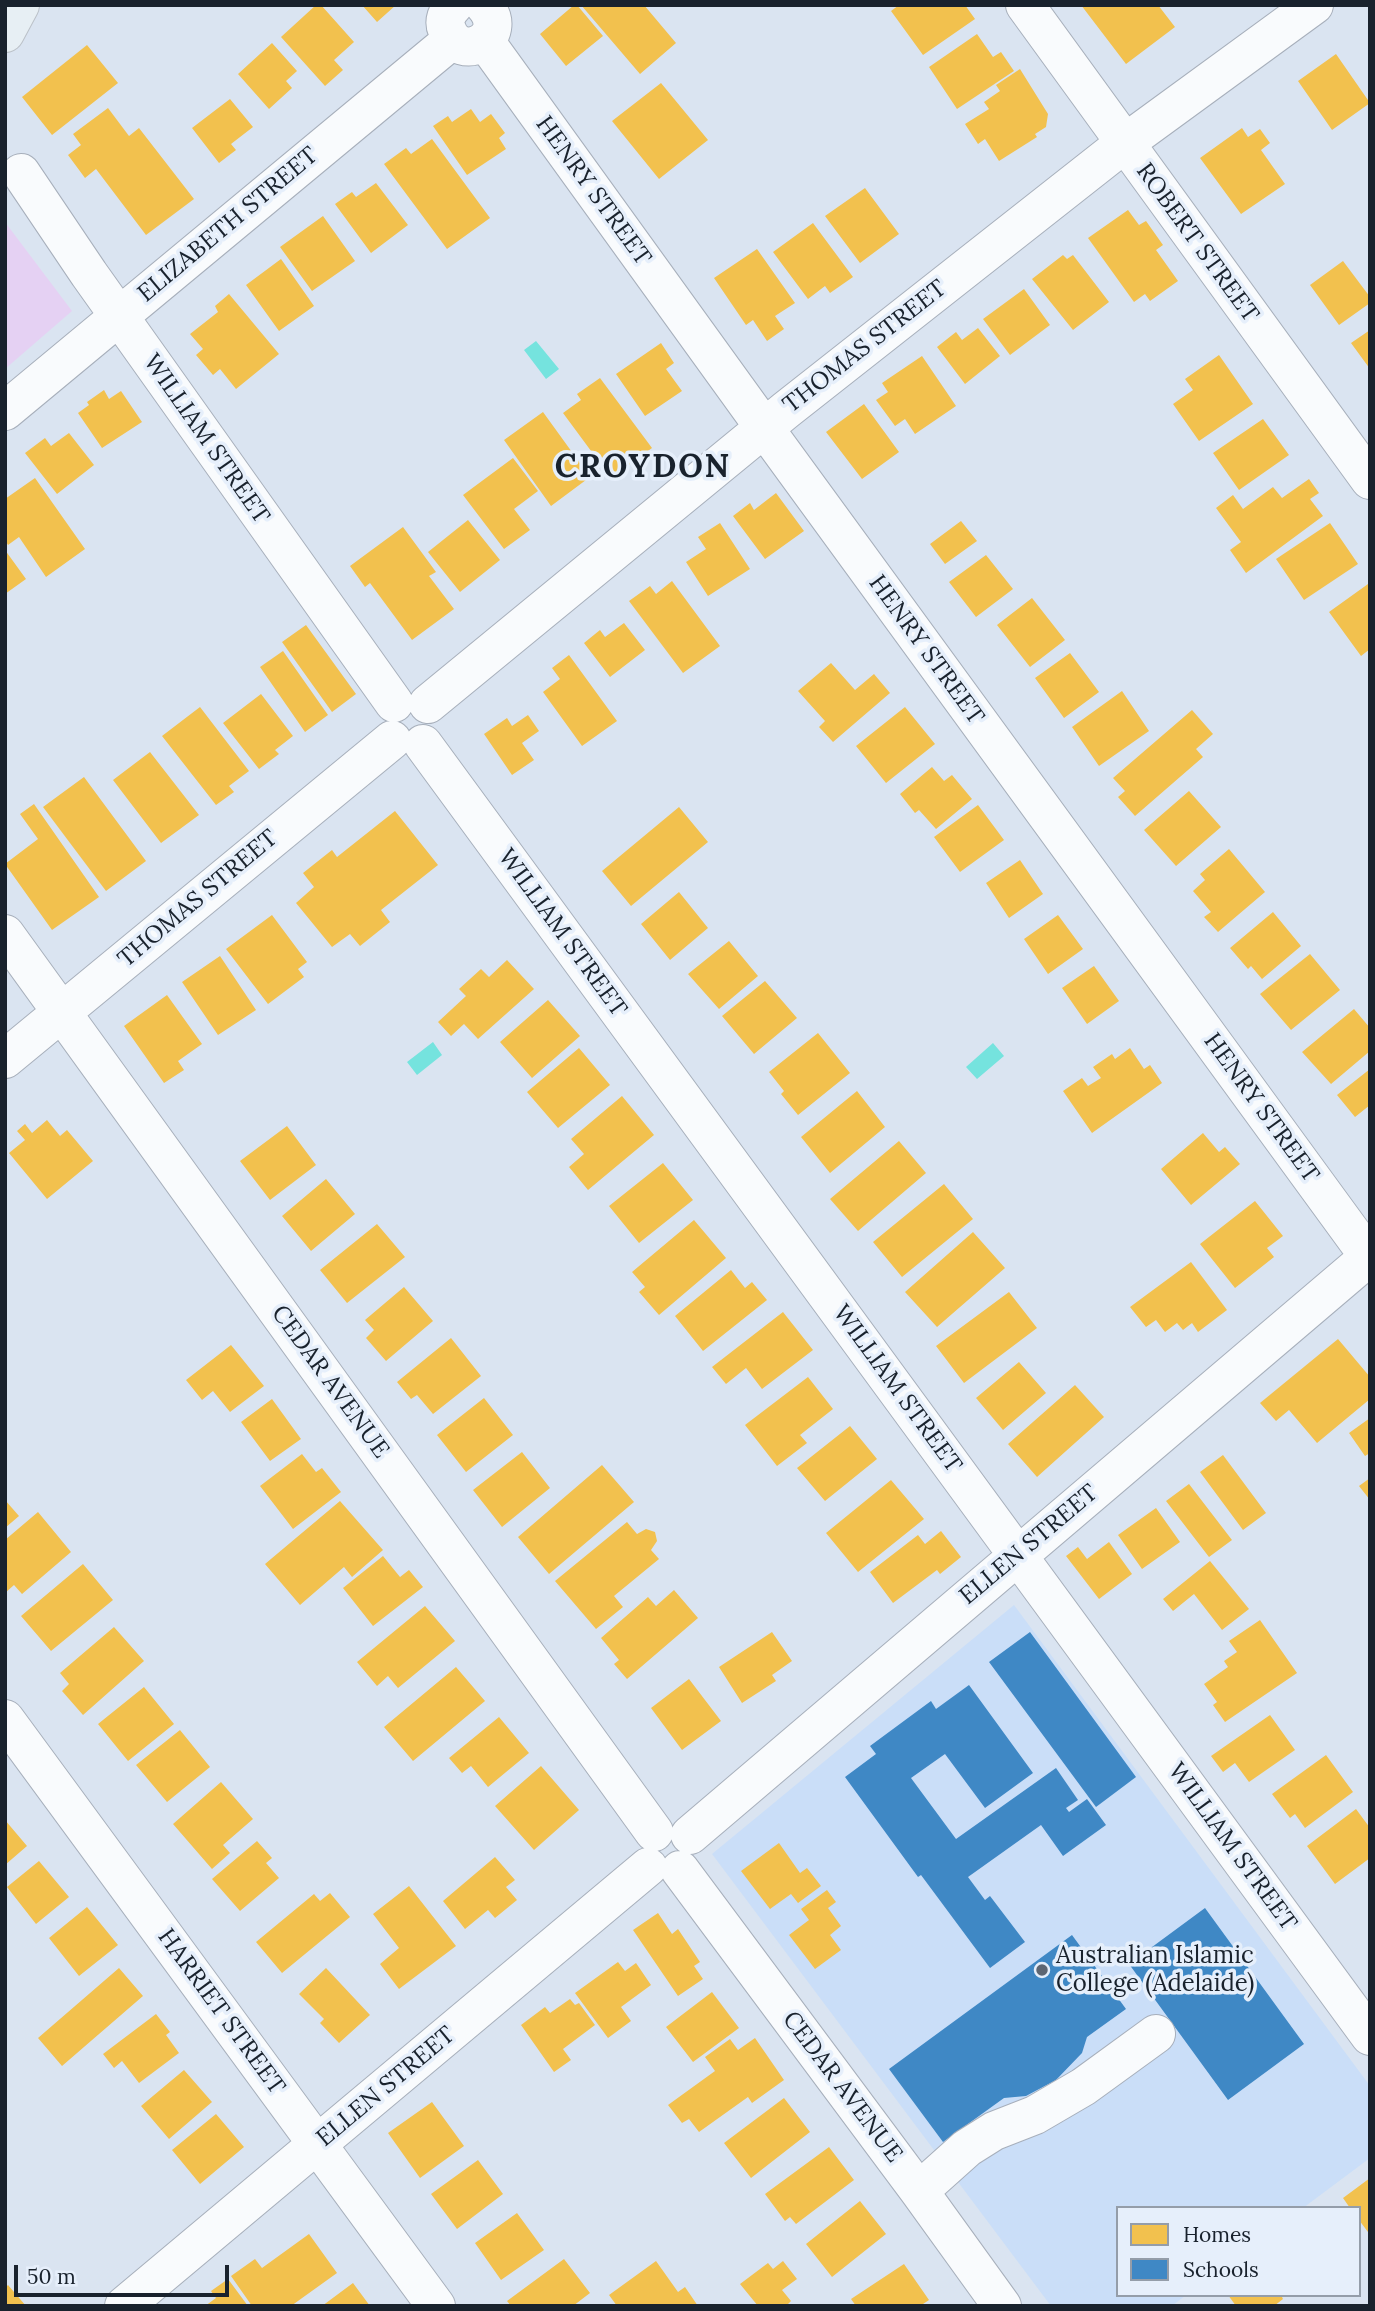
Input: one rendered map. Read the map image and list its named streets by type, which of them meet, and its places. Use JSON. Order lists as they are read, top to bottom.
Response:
{
  "streets": {
    "street": [
      "HENRY STREET",
      "ELIZABETH STREET",
      "ROBERT STREET",
      "THOMAS STREET",
      "WILLIAM STREET",
      "CEDAR AVENUE",
      "ELLEN STREET",
      "HARRIET STREET"
    ]
  },
  "crossings": [
    ["HENRY STREET", "ELIZABETH STREET"],
    ["HENRY STREET", "THOMAS STREET"],
    ["HENRY STREET", "ELLEN STREET"],
    ["ELIZABETH STREET", "WILLIAM STREET"],
    ["ROBERT STREET", "THOMAS STREET"],
    ["THOMAS STREET", "WILLIAM STREET"],
    ["THOMAS STREET", "CEDAR AVENUE"],
    ["WILLIAM STREET", "ELLEN STREET"],
    ["CEDAR AVENUE", "ELLEN STREET"],
    ["ELLEN STREET", "HARRIET STREET"]
  ],
  "districts": ["CROYDON"],
  "places": ["Australian Islamic College (Adelaide)"],
  "legend": ["Homes", "Schools"],
  "scale_bar": "50 m"
}
